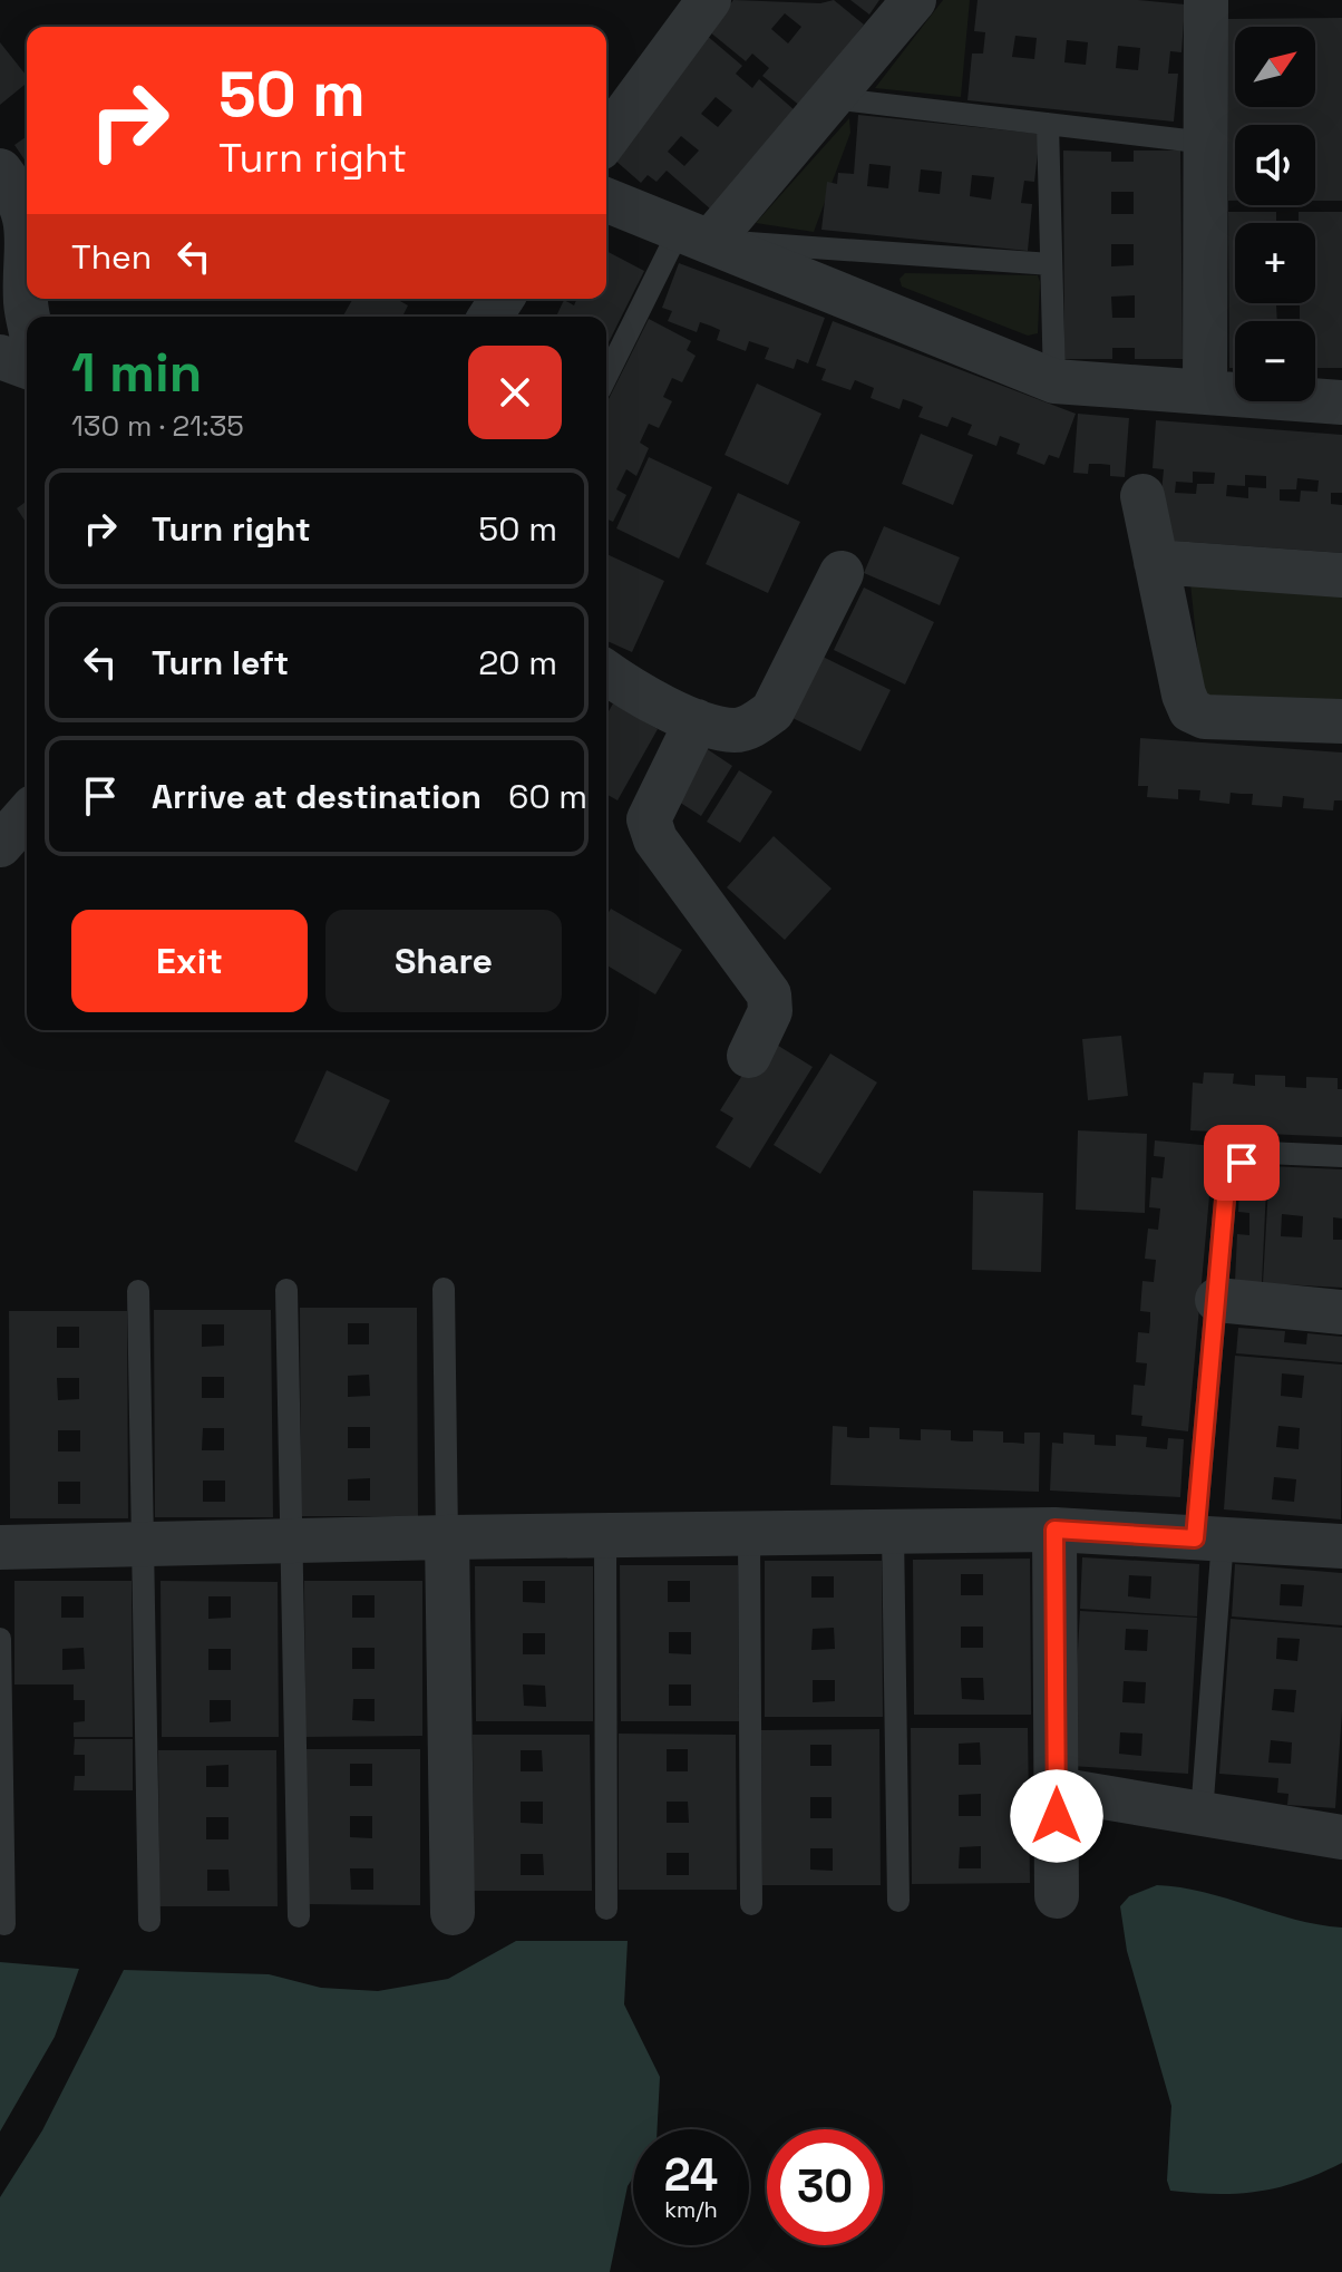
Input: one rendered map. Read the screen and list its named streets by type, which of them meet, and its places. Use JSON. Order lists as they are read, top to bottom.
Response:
{
  "north": "top right",
  "page": {
    "map_buttons": ["+", "−"],
    "turn": ["50 m", "Turn right"],
    "then": "Then",
    "heading": ["1 min", "130 m · 21:35"],
    "list": [
      {
        "name": "Turn right",
        "value": "50 m"
      },
      {
        "name": "Turn left",
        "value": "20 m"
      },
      {
        "name": "Arrive at destination",
        "value": "60 m"
      }
    ],
    "buttons": ["Exit", "Share"],
    "speed": "24 km/h",
    "limit": "30"
  }
}
